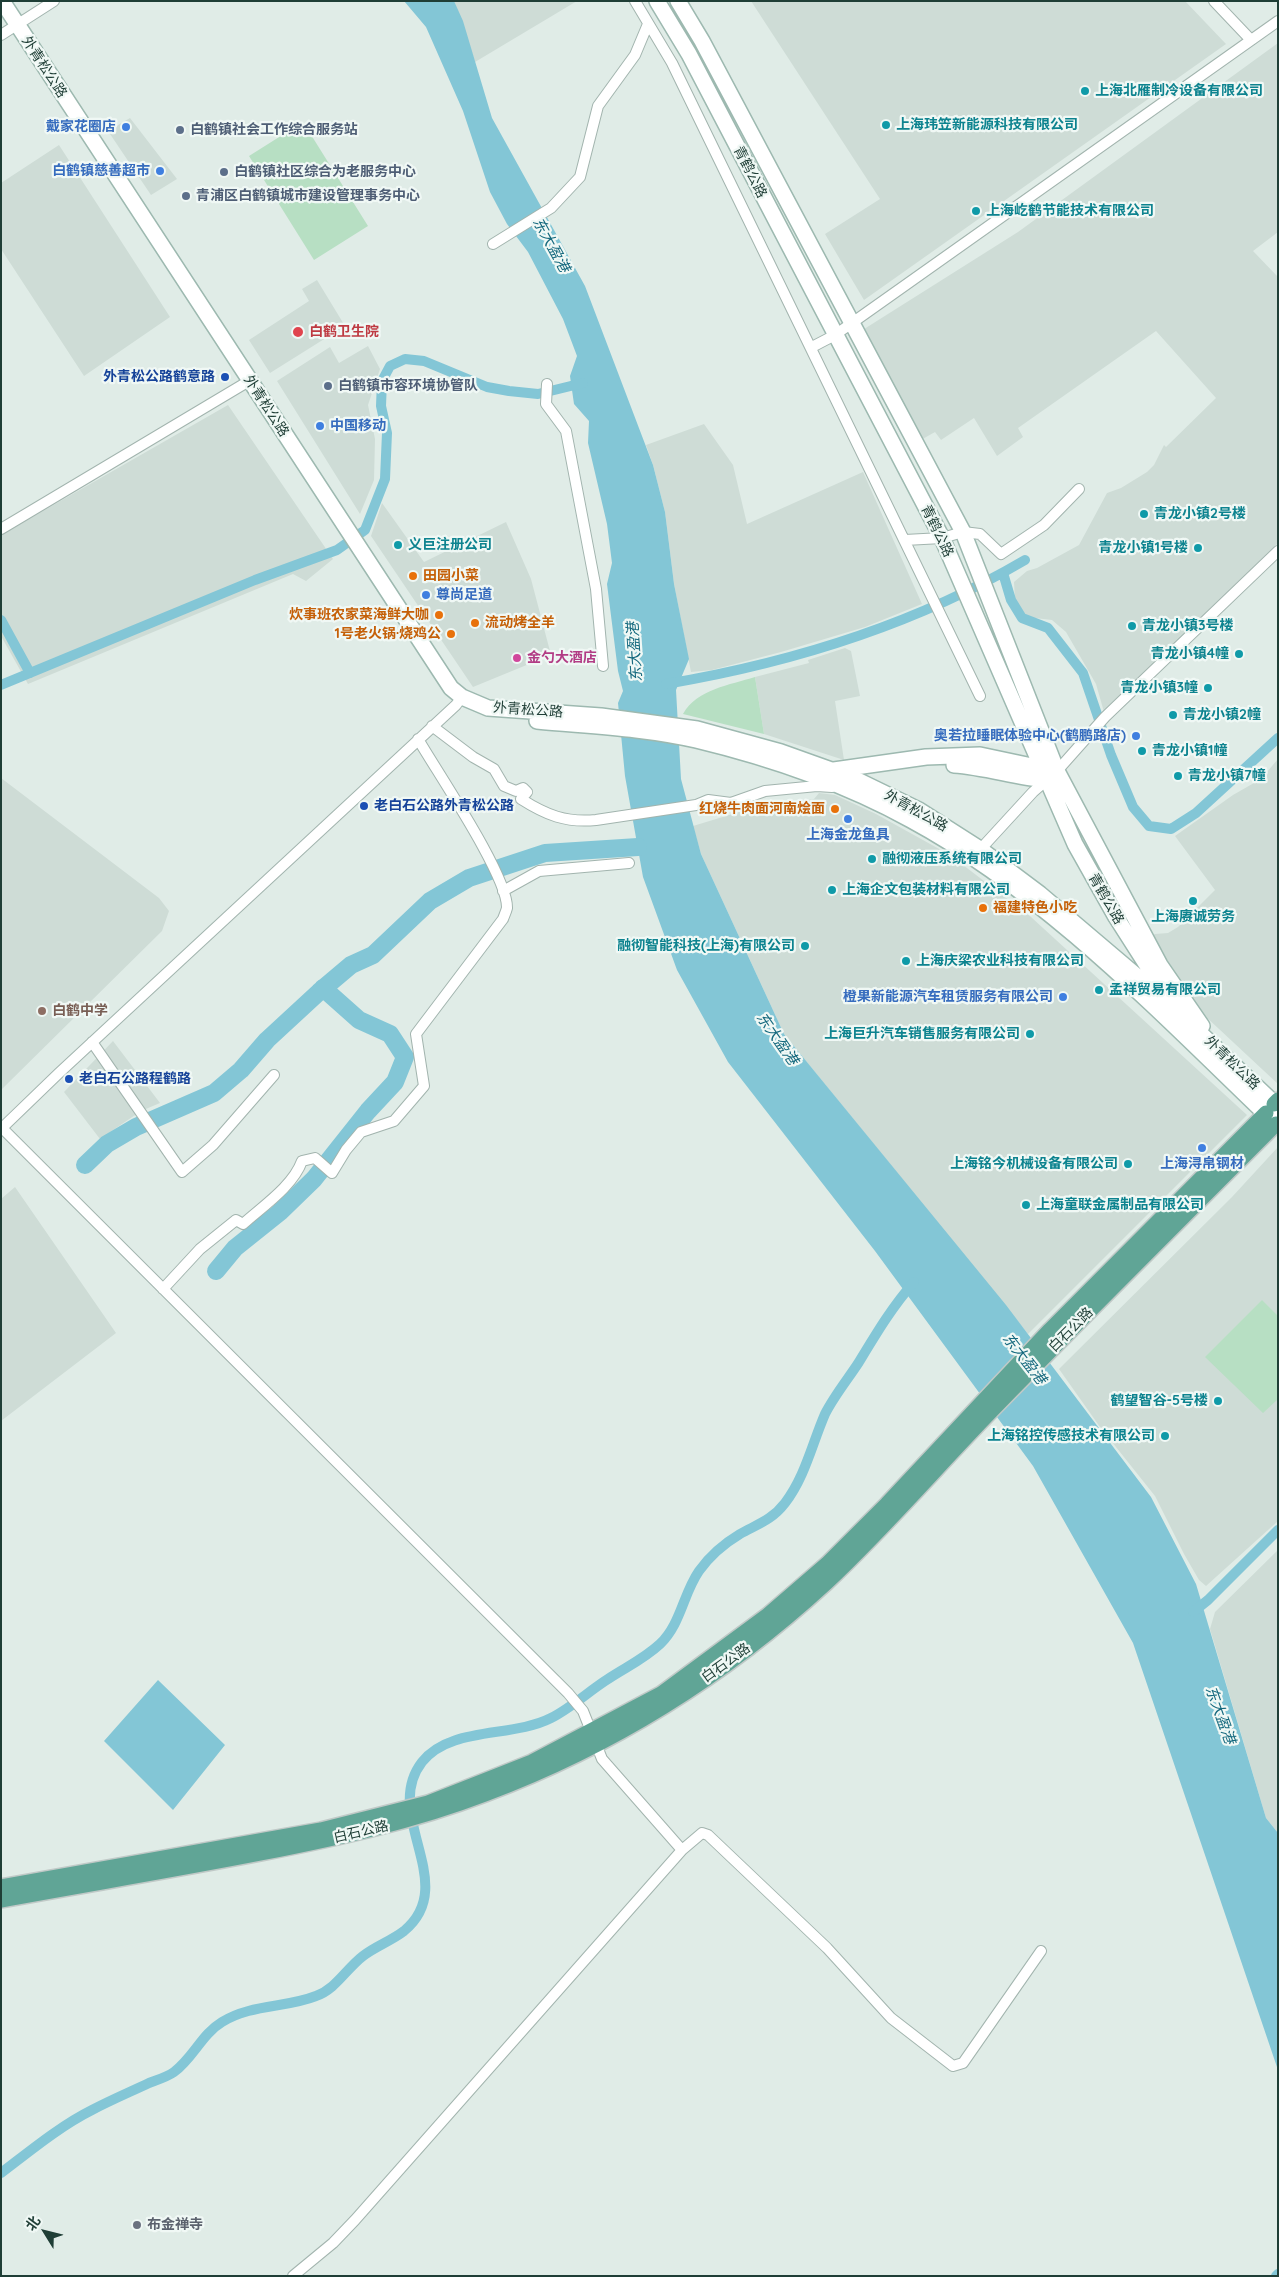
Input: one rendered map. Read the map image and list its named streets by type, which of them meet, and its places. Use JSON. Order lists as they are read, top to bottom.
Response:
{
  "streets": {
    "main road": ["外青松公路", "青鹤公路", "白石公路"]
  },
  "crossings": [
    ["外青松公路", "青鹤公路"],
    ["外青松公路", "白石公路"]
  ],
  "water": ["东大盈港"],
  "places": [
    "上海北雁制冷设备有限公司",
    "上海玮笠新能源科技有限公司",
    "戴家花圈店",
    "白鹤镇社会工作综合服务站",
    "白鹤镇慈善超市",
    "白鹤镇社区综合为老服务中心",
    "青浦区白鹤镇城市建设管理事务中心",
    "上海屹鹤节能技术有限公司",
    "白鹤卫生院",
    "外青松公路鹤意路",
    "白鹤镇市容环境协管队",
    "中国移动",
    "青龙小镇2号楼",
    "义巨注册公司",
    "青龙小镇1号楼",
    "田园小菜",
    "尊尚足道",
    "炊事班农家菜海鲜大咖",
    "流动烤全羊",
    "青龙小镇3号楼",
    "1号老火锅·烧鸡公",
    "青龙小镇4幢",
    "金勺大酒店",
    "青龙小镇3幢",
    "青龙小镇2幢",
    "奥若拉睡眠体验中心(鹤鹏路店)",
    "青龙小镇1幢",
    "青龙小镇7幢",
    "老白石公路外青松公路",
    "红烧牛肉面河南烩面",
    "上海金龙鱼具",
    "融彻液压系统有限公司",
    "上海企文包装材料有限公司",
    "上海赓诚劳务",
    "福建特色小吃",
    "融彻智能科技(上海)有限公司",
    "上海庆梁农业科技有限公司",
    "孟祥贸易有限公司",
    "橙果新能源汽车租赁服务有限公司",
    "白鹤中学",
    "上海巨升汽车销售服务有限公司",
    "老白石公路程鹤路",
    "上海浔帛钢材",
    "上海铭今机械设备有限公司",
    "上海童联金属制品有限公司",
    "鹤望智谷-5号楼",
    "上海铭控传感技术有限公司",
    "布金禅寺"
  ],
  "north": "top left"
}
